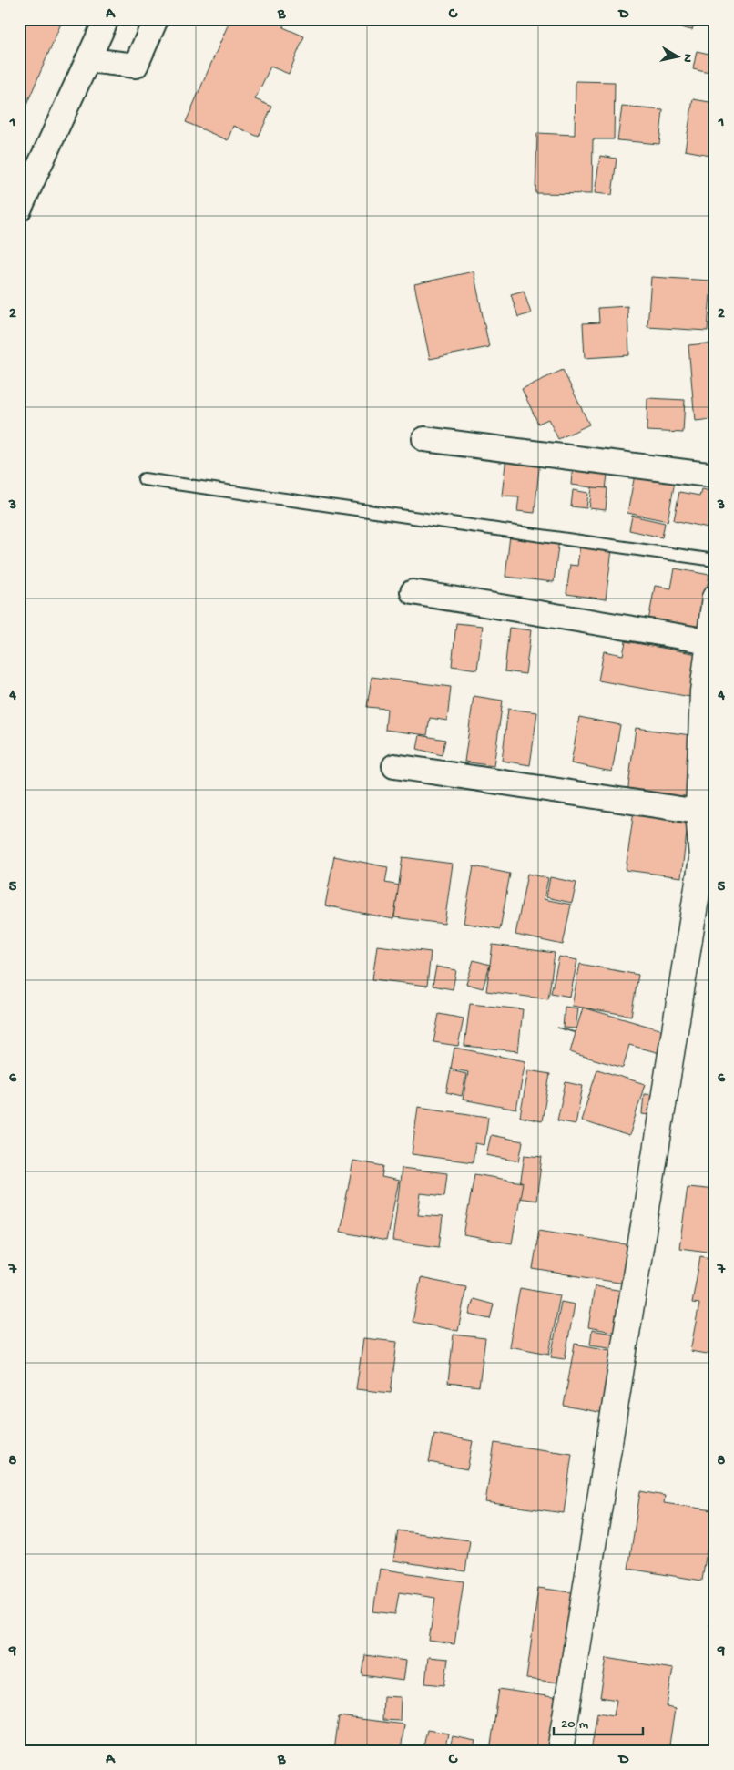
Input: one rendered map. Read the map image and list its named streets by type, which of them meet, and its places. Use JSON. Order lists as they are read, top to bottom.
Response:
{
  "scale_bar": "20 m",
  "north": "right",
  "grid": {
    "columns": [
      "A",
      "B",
      "C",
      "D"
    ],
    "rows": [
      "1",
      "2",
      "3",
      "4",
      "5",
      "6",
      "7",
      "8",
      "9"
    ]
  }
}
